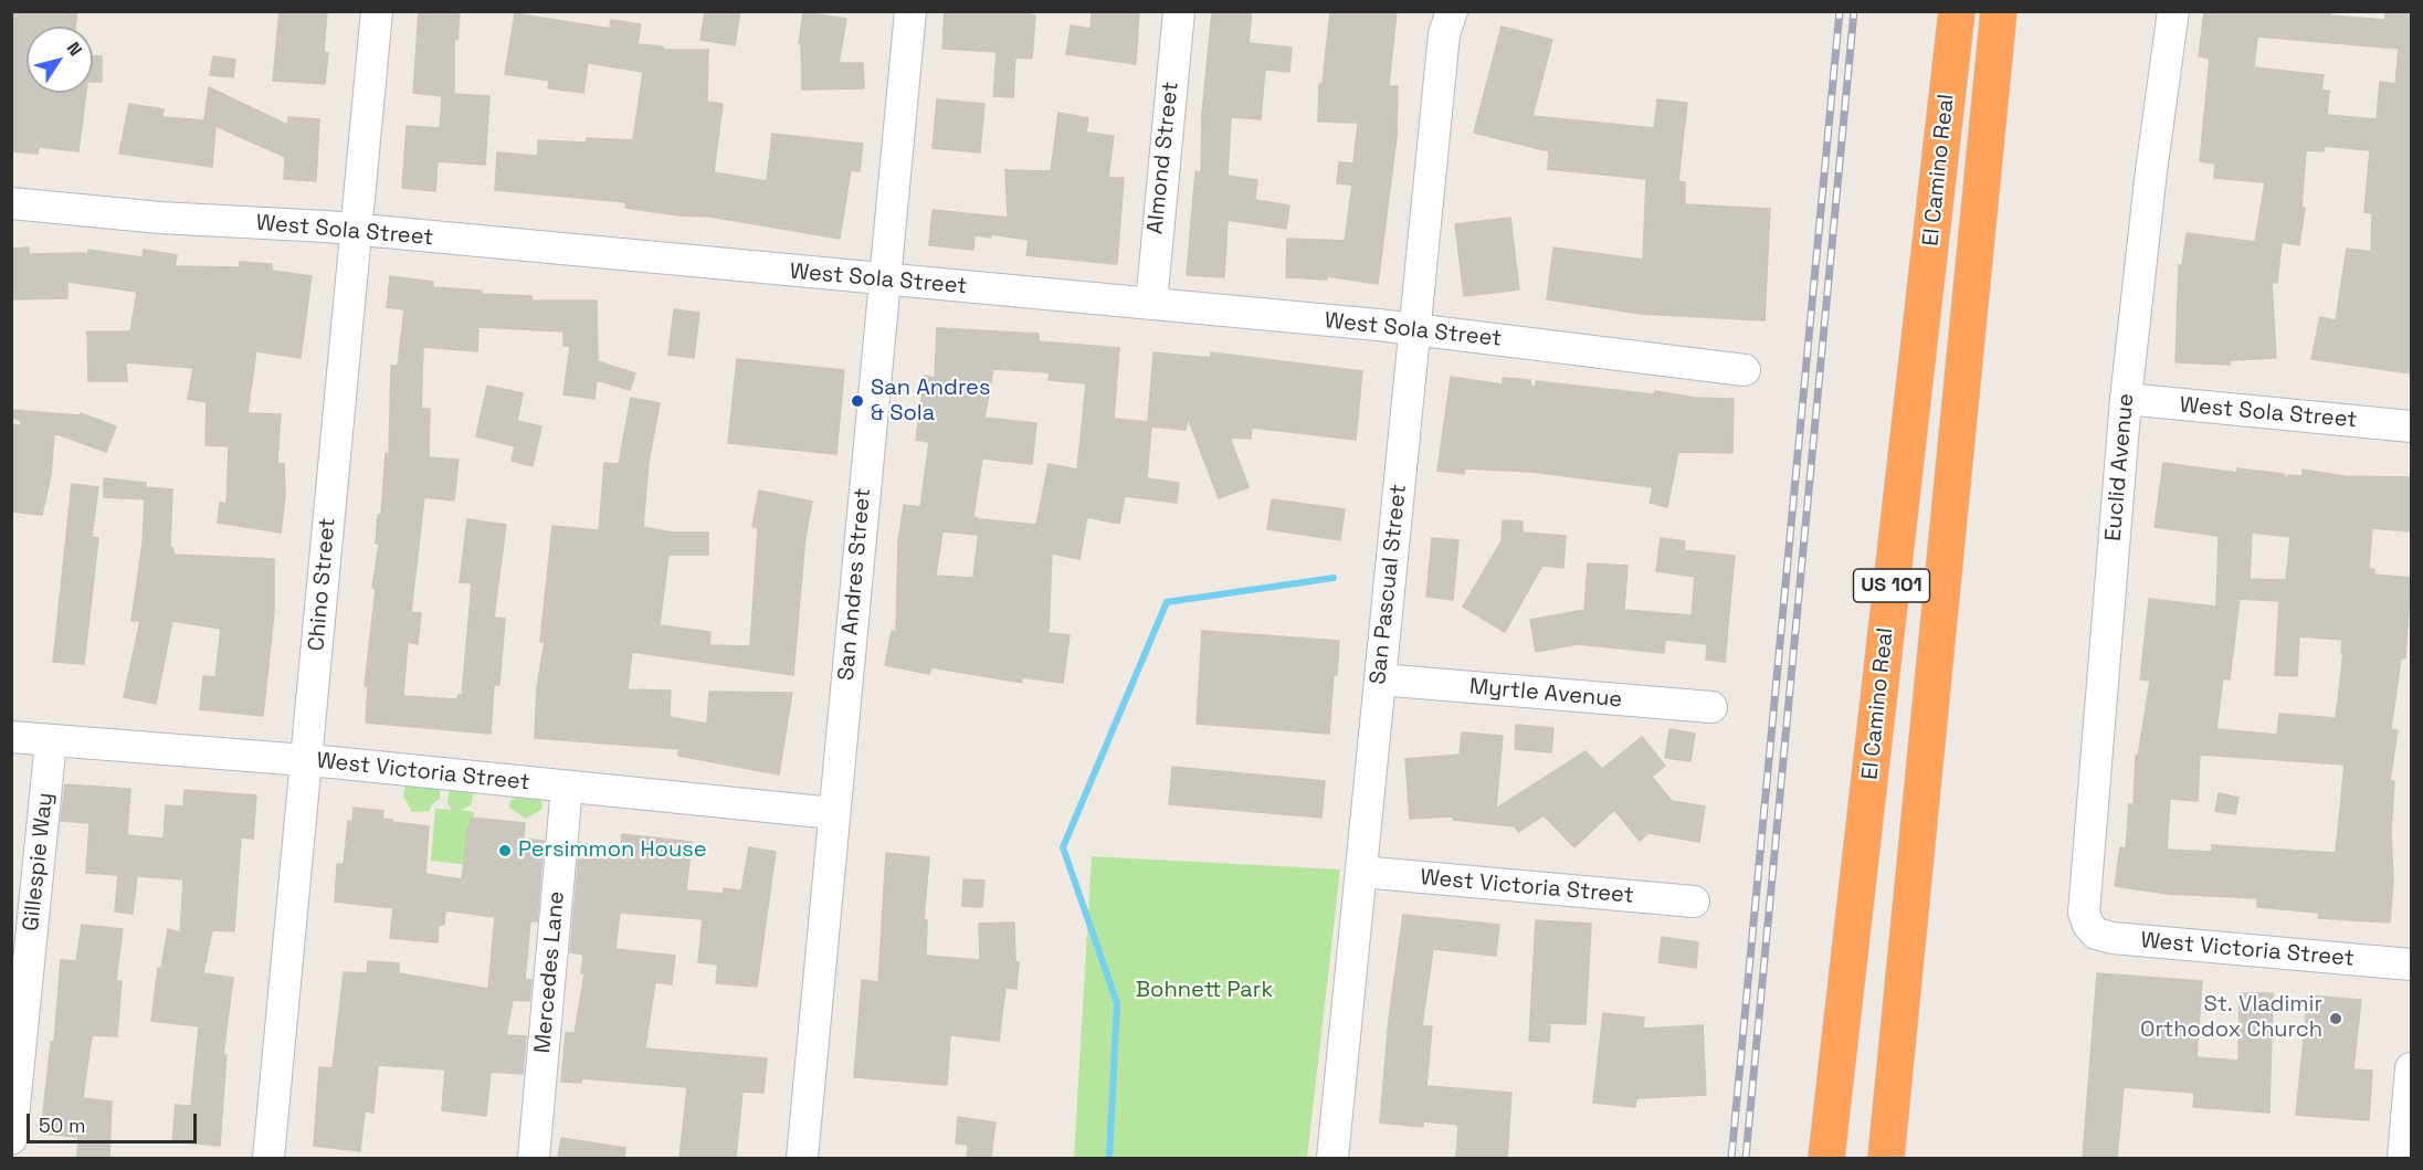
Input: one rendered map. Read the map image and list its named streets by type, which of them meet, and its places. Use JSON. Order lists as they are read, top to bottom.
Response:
{
  "streets": {
    "highway": ["El Camino Real", "US 101"],
    "street": [
      "Almond Street",
      "West Sola Street",
      "Euclid Avenue",
      "Chino Street",
      "San Andres Street",
      "San Pascual Street",
      "Myrtle Avenue",
      "West Victoria Street",
      "Gillespie Way",
      "Mercedes Lane"
    ]
  },
  "crossings": [
    ["Almond Street", "West Sola Street"],
    ["West Sola Street", "Euclid Avenue"],
    ["West Sola Street", "Chino Street"],
    ["West Sola Street", "San Andres Street"],
    ["West Sola Street", "San Pascual Street"],
    ["Euclid Avenue", "West Victoria Street"],
    ["Chino Street", "West Victoria Street"],
    ["San Andres Street", "West Victoria Street"],
    ["San Pascual Street", "Myrtle Avenue"],
    ["San Pascual Street", "West Victoria Street"],
    ["West Victoria Street", "Gillespie Way"],
    ["West Victoria Street", "Mercedes Lane"]
  ],
  "parks": ["Bohnett Park"],
  "places": ["San Andres & Sola", "Persimmon House", "St. Vladimir Orthodox Church"],
  "scale_bar": "50 m",
  "north": "top right"
}
